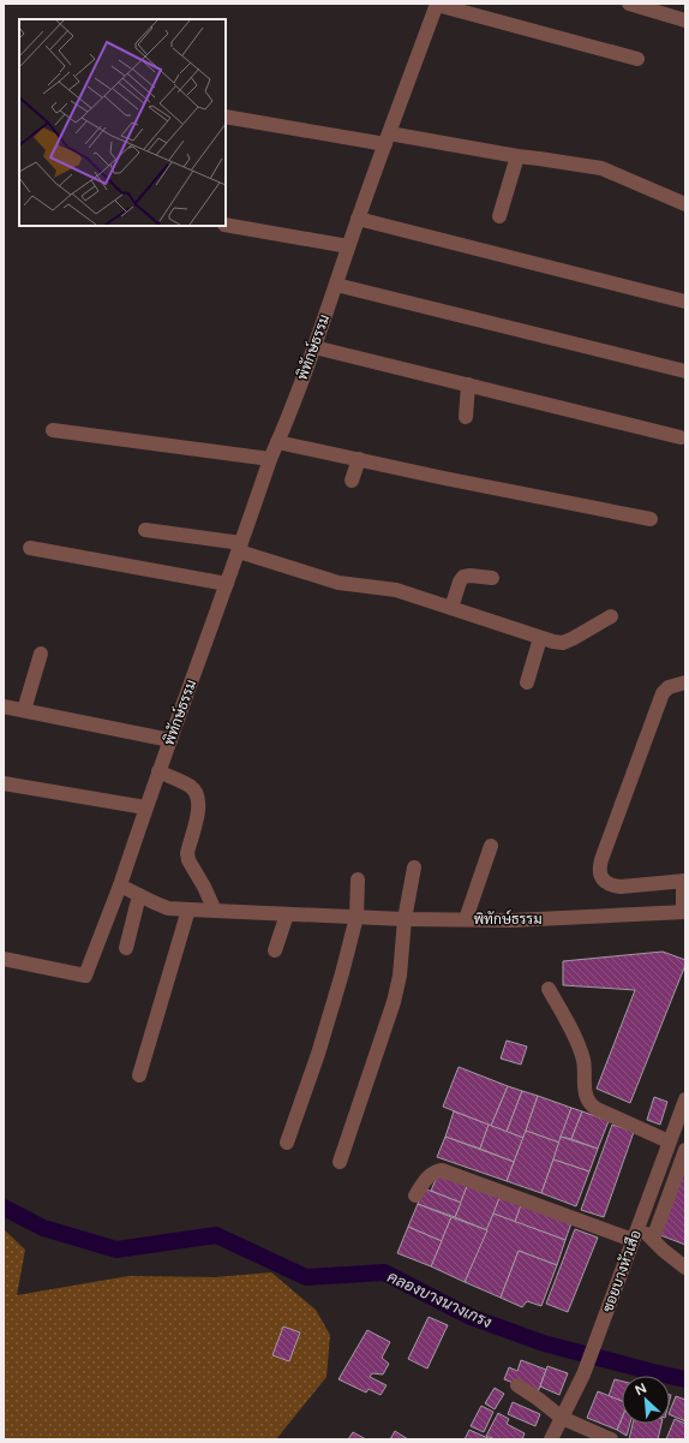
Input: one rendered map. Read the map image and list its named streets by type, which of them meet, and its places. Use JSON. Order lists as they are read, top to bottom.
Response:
{
  "streets": {
    "street": ["พิทักษ์ธรรม", "ซอยบางหัวเสือ"]
  },
  "water": ["คลองบางนางเกรง"],
  "north": "top left"
}
